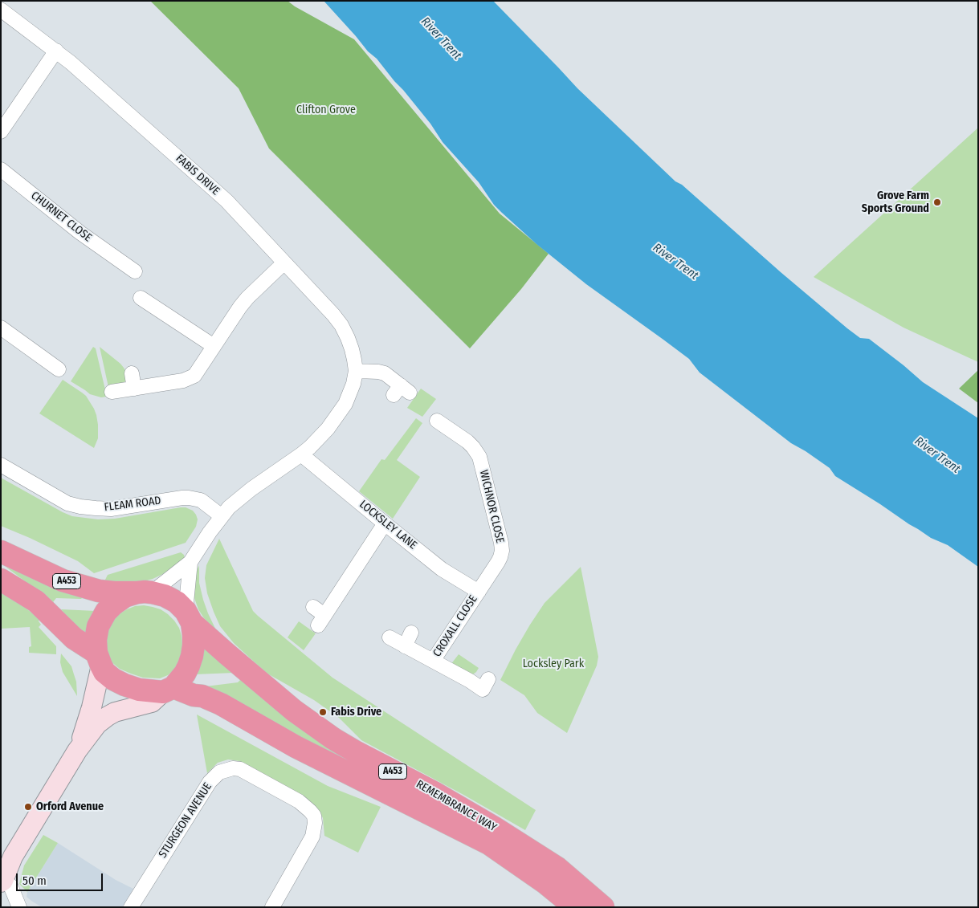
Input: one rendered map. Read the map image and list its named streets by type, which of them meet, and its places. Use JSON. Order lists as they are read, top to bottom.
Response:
{
  "streets": {
    "highway": ["A453", "REMEMBRANCE WAY"],
    "street": [
      "FABIS DRIVE",
      "CHURNET CLOSE",
      "FLEAM ROAD",
      "WICHNOR CLOSE",
      "LOCKSLEY LANE",
      "CROXALL CLOSE",
      "STURGEON AVENUE"
    ]
  },
  "crossings": [
    ["FABIS DRIVE", "FLEAM ROAD"],
    ["FABIS DRIVE", "LOCKSLEY LANE"],
    ["FABIS DRIVE", "A453"],
    ["FABIS DRIVE", "REMEMBRANCE WAY"],
    ["WICHNOR CLOSE", "LOCKSLEY LANE"],
    ["WICHNOR CLOSE", "CROXALL CLOSE"],
    ["LOCKSLEY LANE", "CROXALL CLOSE"],
    ["A453", "REMEMBRANCE WAY"]
  ],
  "water": ["River Trent"],
  "parks": ["Clifton Grove", "Locksley Park"],
  "places": ["Grove Farm Sports Ground", "Fabis Drive", "Orford Avenue"],
  "scale_bar": "50 m"
}
